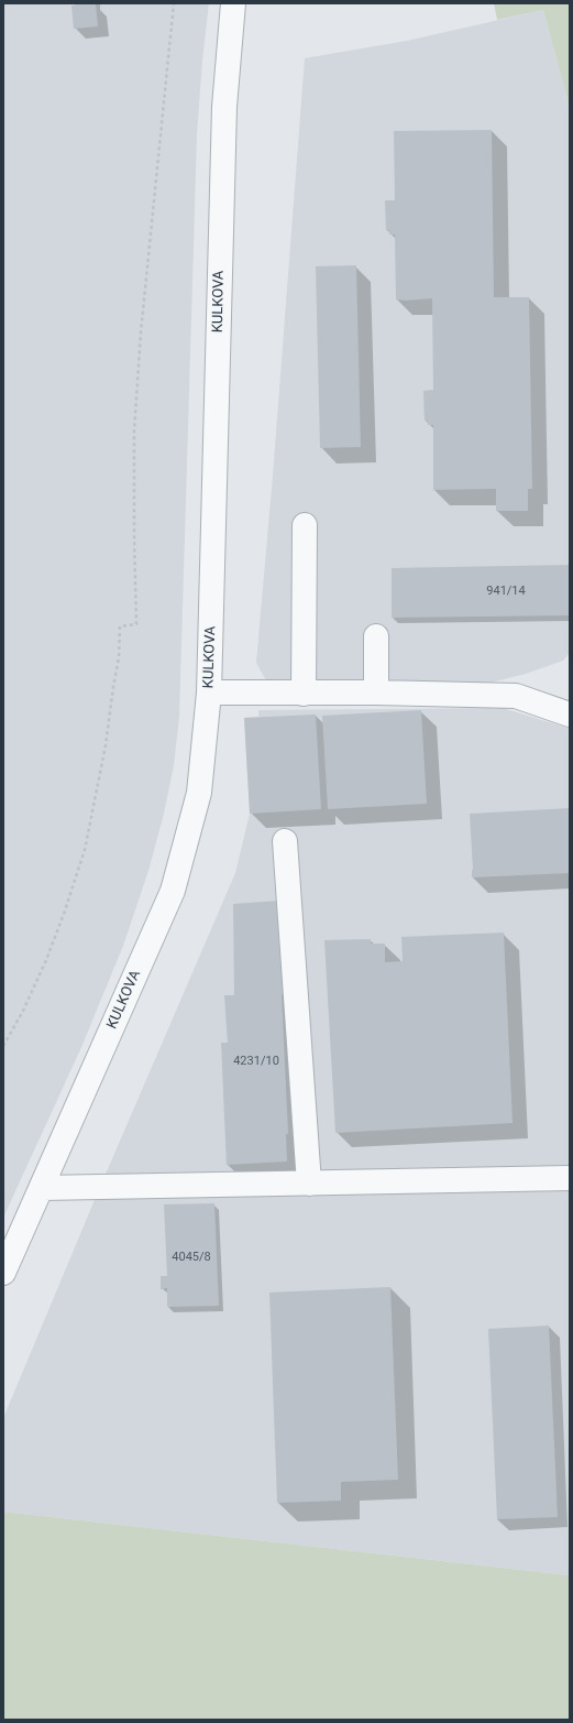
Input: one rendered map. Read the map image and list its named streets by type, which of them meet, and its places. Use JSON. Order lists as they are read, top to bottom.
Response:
{
  "streets": {
    "street": ["KULKOVA"]
  },
  "house_numbers": ["941/14", "4231/10", "4045/8"]
}
